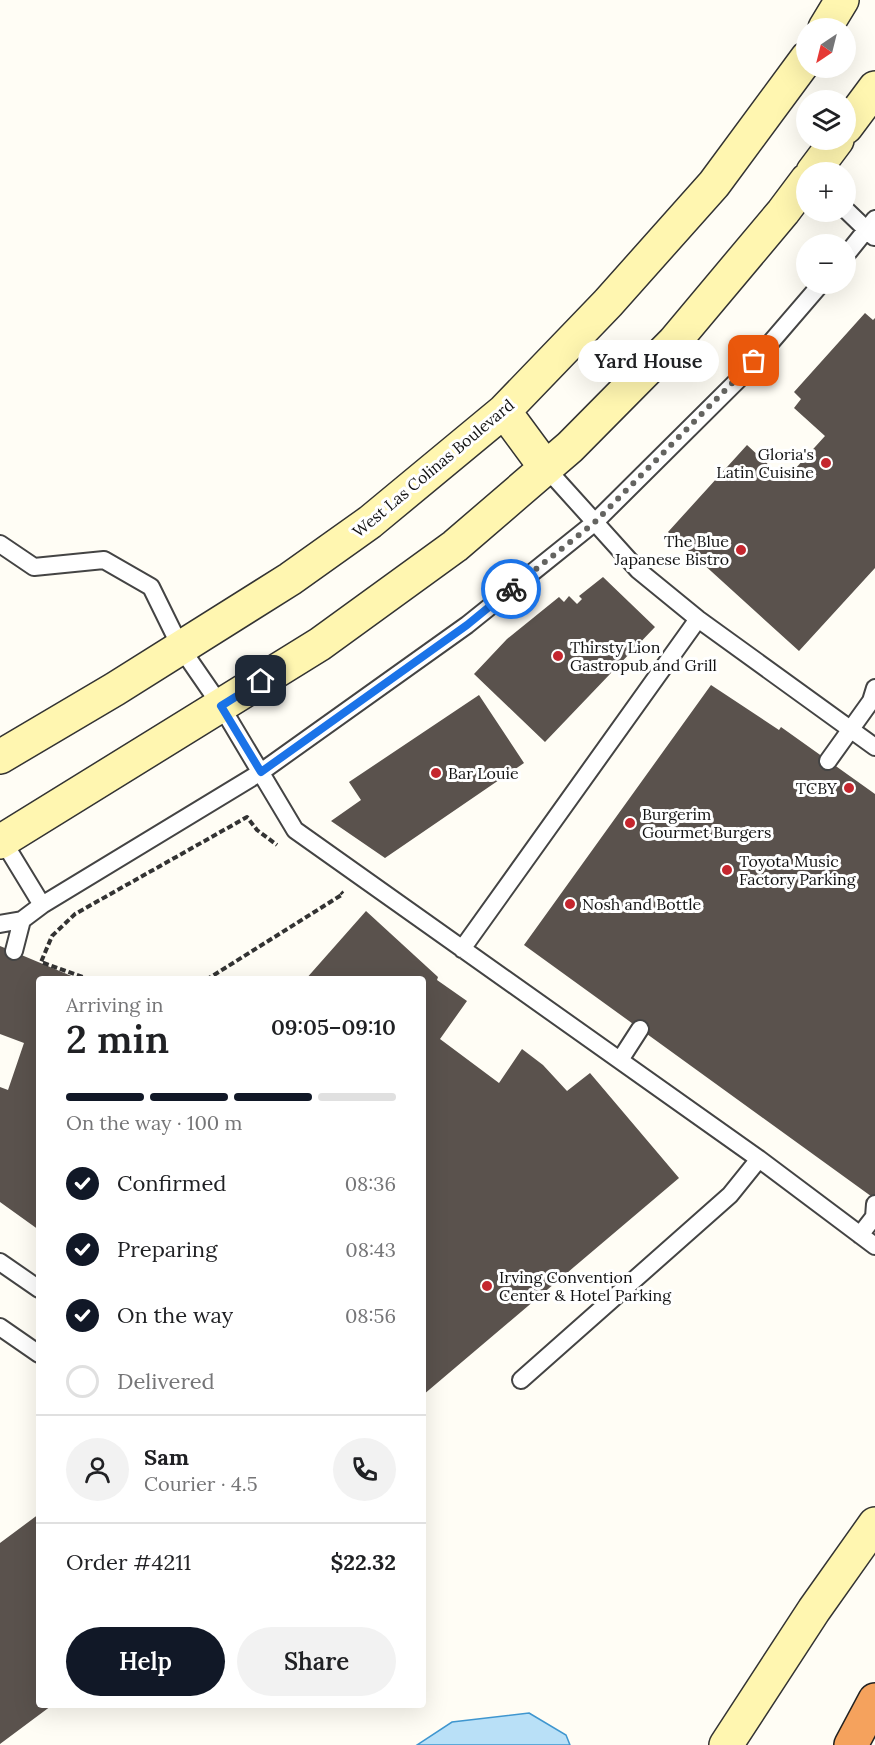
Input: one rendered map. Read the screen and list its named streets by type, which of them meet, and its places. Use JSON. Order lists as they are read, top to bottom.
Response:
{
  "streets": {
    "main road": ["West Las Colinas Boulevard"]
  },
  "places": [
    "Yard House",
    "Gloria's Latin Cuisine",
    "The Blue Japanese Bistro",
    "Thirsty Lion Gastropub and Grill",
    "Bar Louie",
    "TCBY",
    "Burgerim Gourmet Burgers",
    "Toyota Music Factory Parking",
    "Nosh and Bottle",
    "Irving Convention Center & Hotel Parking"
  ],
  "north": "bottom left",
  "page": {
    "map_buttons": ["+", "−"],
    "bubble": "Yard House",
    "heading": ["2 min", "Arriving in", "09:05–09:10"],
    "panel": [
      "Sam",
      "Courier · 4.5",
      "Order #4211",
      "$22.32"
    ],
    "bar": "On the way · 100 m",
    "list": [
      ["Confirmed", "08:36"],
      ["Preparing", "08:43"],
      ["On the way", "08:56"],
      "Delivered"
    ],
    "buttons": ["Help", "Share"]
  }
}
